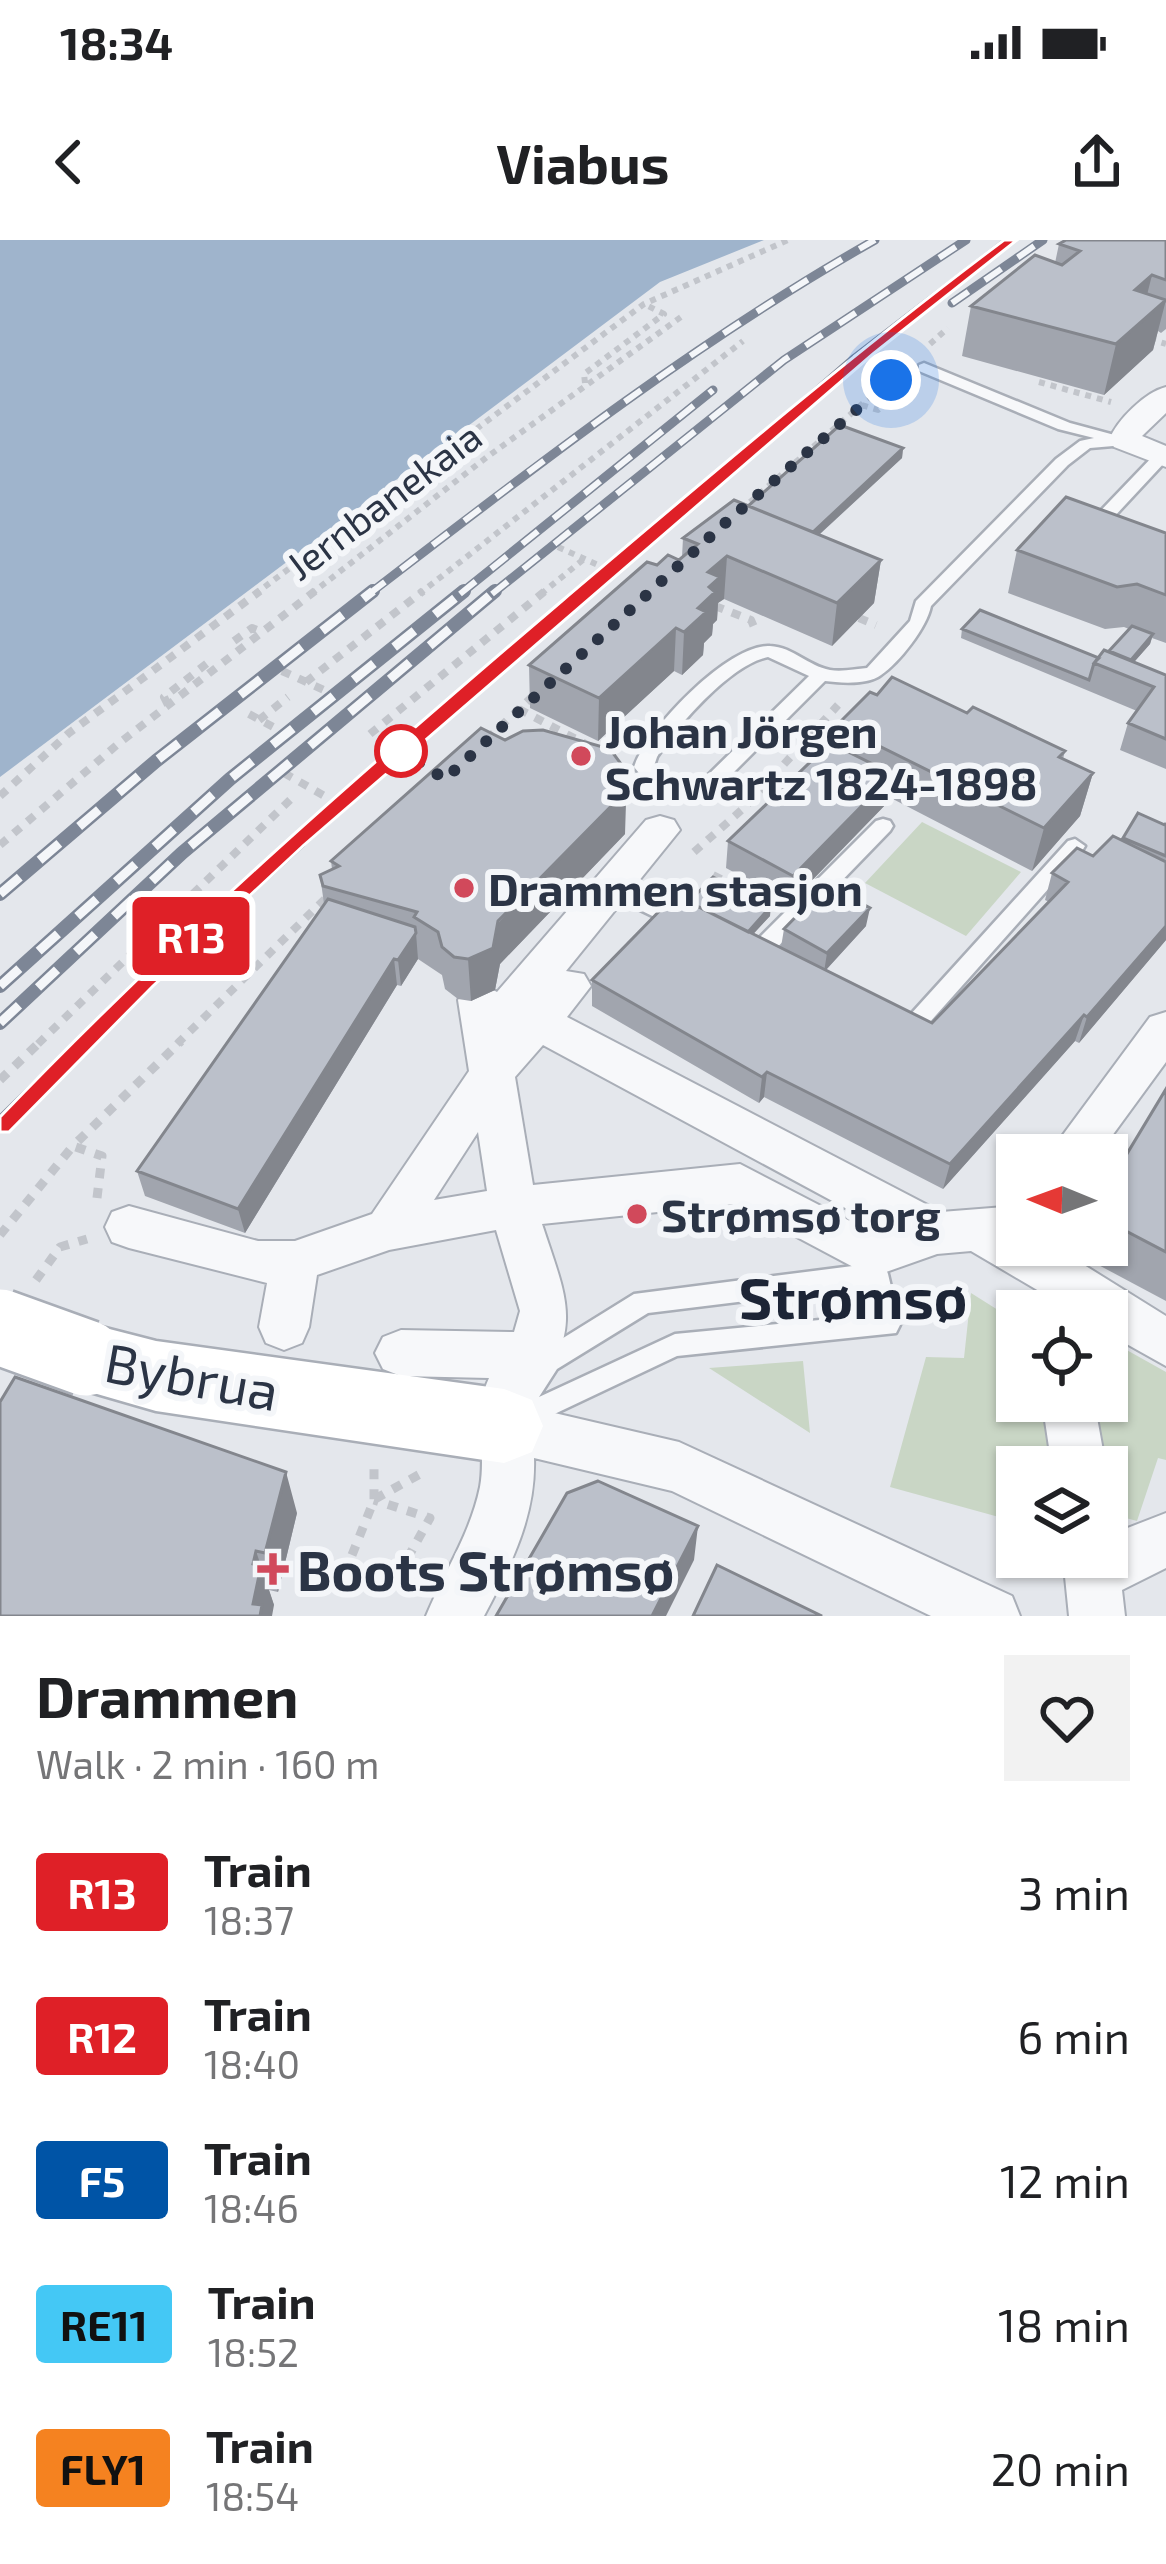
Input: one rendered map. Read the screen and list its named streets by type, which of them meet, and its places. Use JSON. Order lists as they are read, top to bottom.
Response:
{
  "streets": {
    "street": ["Bybrua"],
    "path": ["Jernbanekaia"]
  },
  "districts": ["Strømsø"],
  "places": {
    "other": ["Johan Jörgen Schwartz 1824-1898", "Drammen stasjon", "Strømsø torg"],
    "health": ["Boots Strømsø"]
  },
  "north": "left",
  "page": {
    "status": "18:34",
    "header": "Viabus",
    "on_map": "R13",
    "heading": ["Drammen", "Walk · 2 min · 160 m"],
    "list": [
      {
        "mark": "R13",
        "name": "Train",
        "note": "18:37",
        "value": "3 min"
      },
      {
        "mark": "R12",
        "name": "Train",
        "note": "18:40",
        "value": "6 min"
      },
      {
        "mark": "F5",
        "name": "Train",
        "note": "18:46",
        "value": "12 min"
      },
      {
        "mark": "RE11",
        "name": "Train",
        "note": "18:52",
        "value": "18 min"
      },
      {
        "mark": "FLY1",
        "name": "Train",
        "note": "18:54",
        "value": "20 min"
      }
    ]
  }
}
